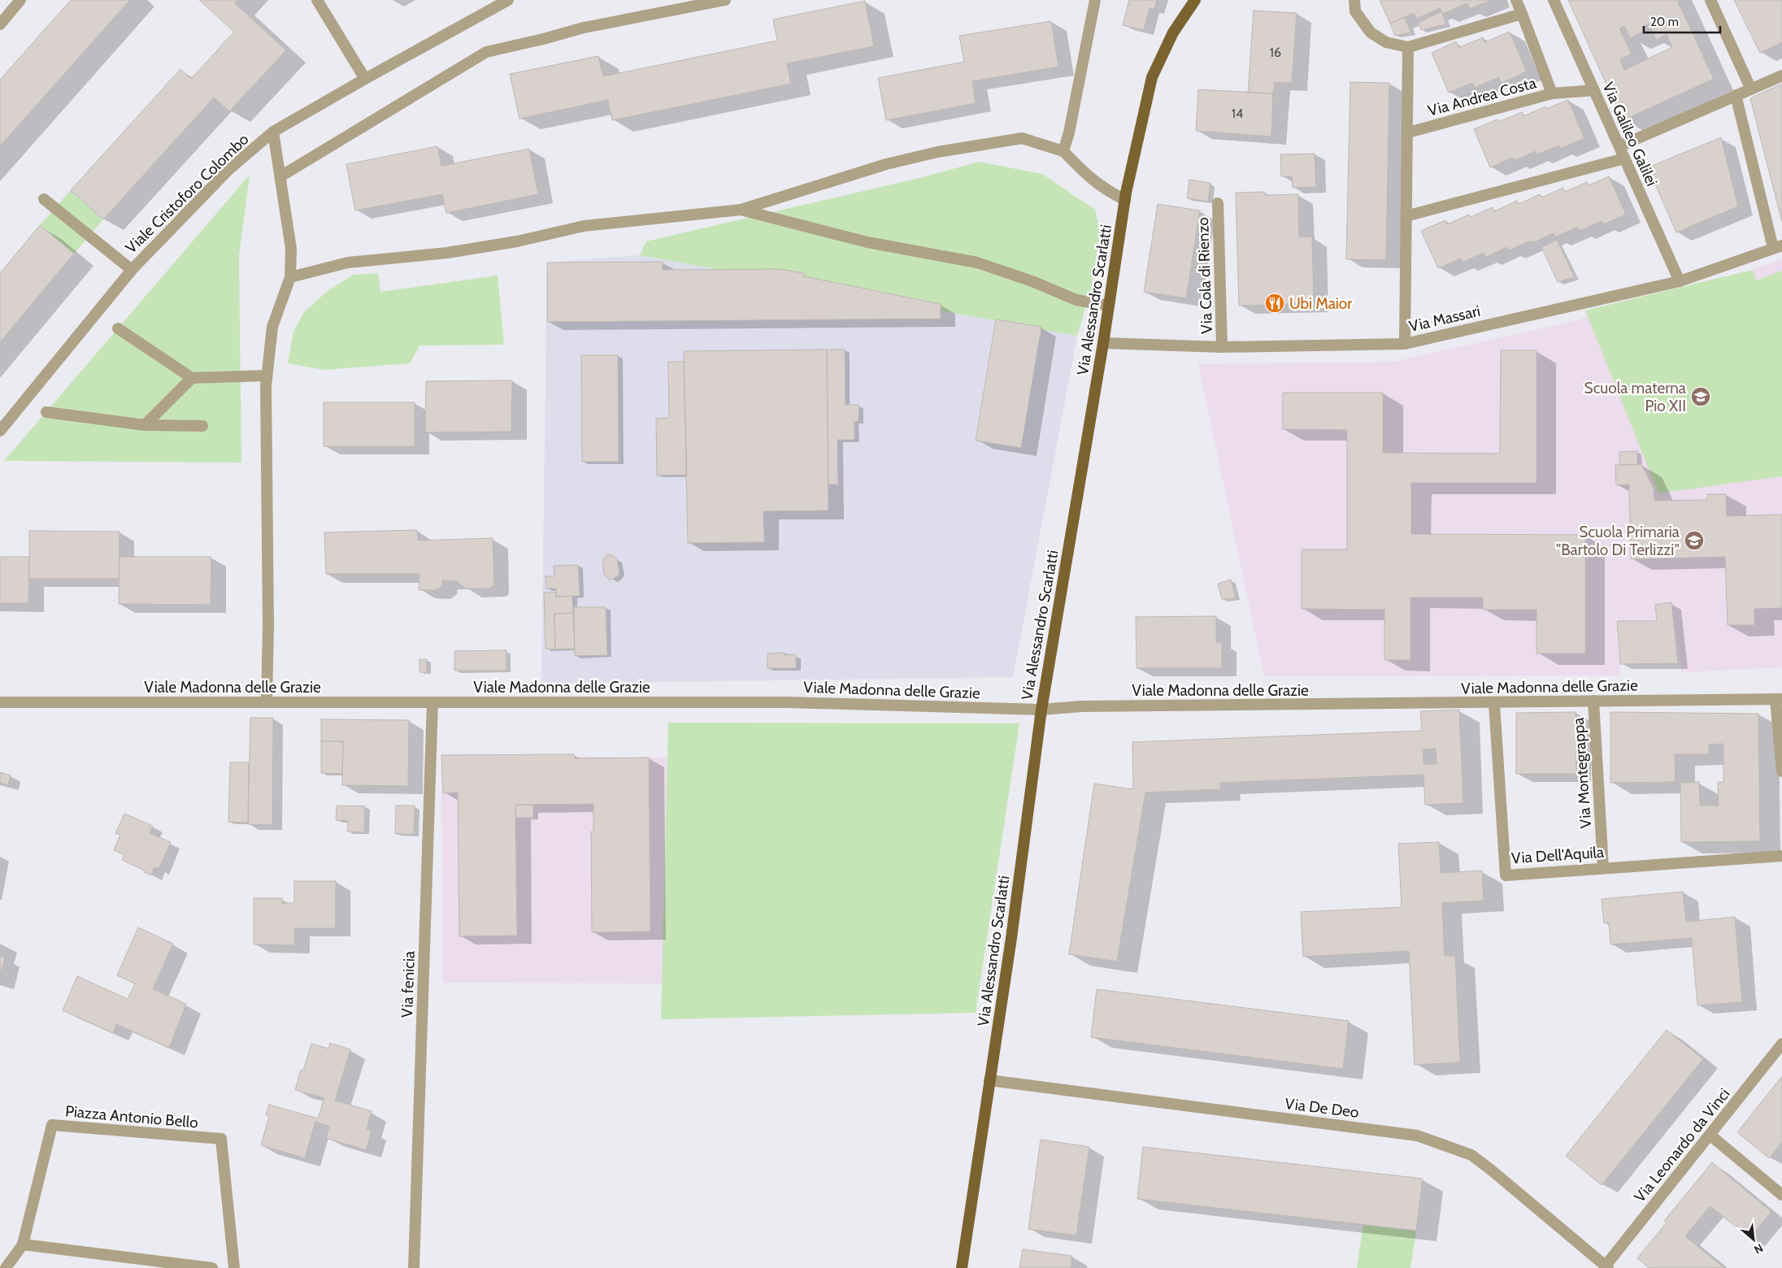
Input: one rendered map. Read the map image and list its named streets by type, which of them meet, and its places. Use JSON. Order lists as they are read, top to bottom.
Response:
{
  "streets": {
    "main road": ["Via Alessandro Scarlatti"],
    "street": [
      "Via Andrea Costa",
      "Via Galileo Galilei",
      "Viale Cristoforo Colombo",
      "Via Cola di Rienzo",
      "Via Massari",
      "Viale Madonna delle Grazie",
      "Via Montegrappa",
      "Via Dell'Aquila",
      "Via fenicia",
      "Via De Deo",
      "Piazza Antonio Bello",
      "Via Leonardo da Vinci"
    ]
  },
  "crossings": [
    ["Via Andrea Costa", "Via Massari"],
    ["Via Galileo Galilei", "Via Massari"],
    ["Via Cola di Rienzo", "Via Massari"],
    ["Via Alessandro Scarlatti", "Via Massari"],
    ["Via Alessandro Scarlatti", "Viale Madonna delle Grazie"],
    ["Via Alessandro Scarlatti", "Via De Deo"],
    ["Viale Madonna delle Grazie", "Via Montegrappa"],
    ["Viale Madonna delle Grazie", "Via Dell'Aquila"],
    ["Viale Madonna delle Grazie", "Via fenicia"],
    ["Via Montegrappa", "Via Dell'Aquila"],
    ["Via De Deo", "Via Leonardo da Vinci"]
  ],
  "places": {
    "restaurant": ["Ubi Maior"],
    "school or university": ["Scuola materna Pio XII", "Scuola Primaria \"Bartolo Di Terlizzi\""]
  },
  "house_numbers": ["16", "14"],
  "scale_bar": "20 m",
  "north": "bottom right"
}
